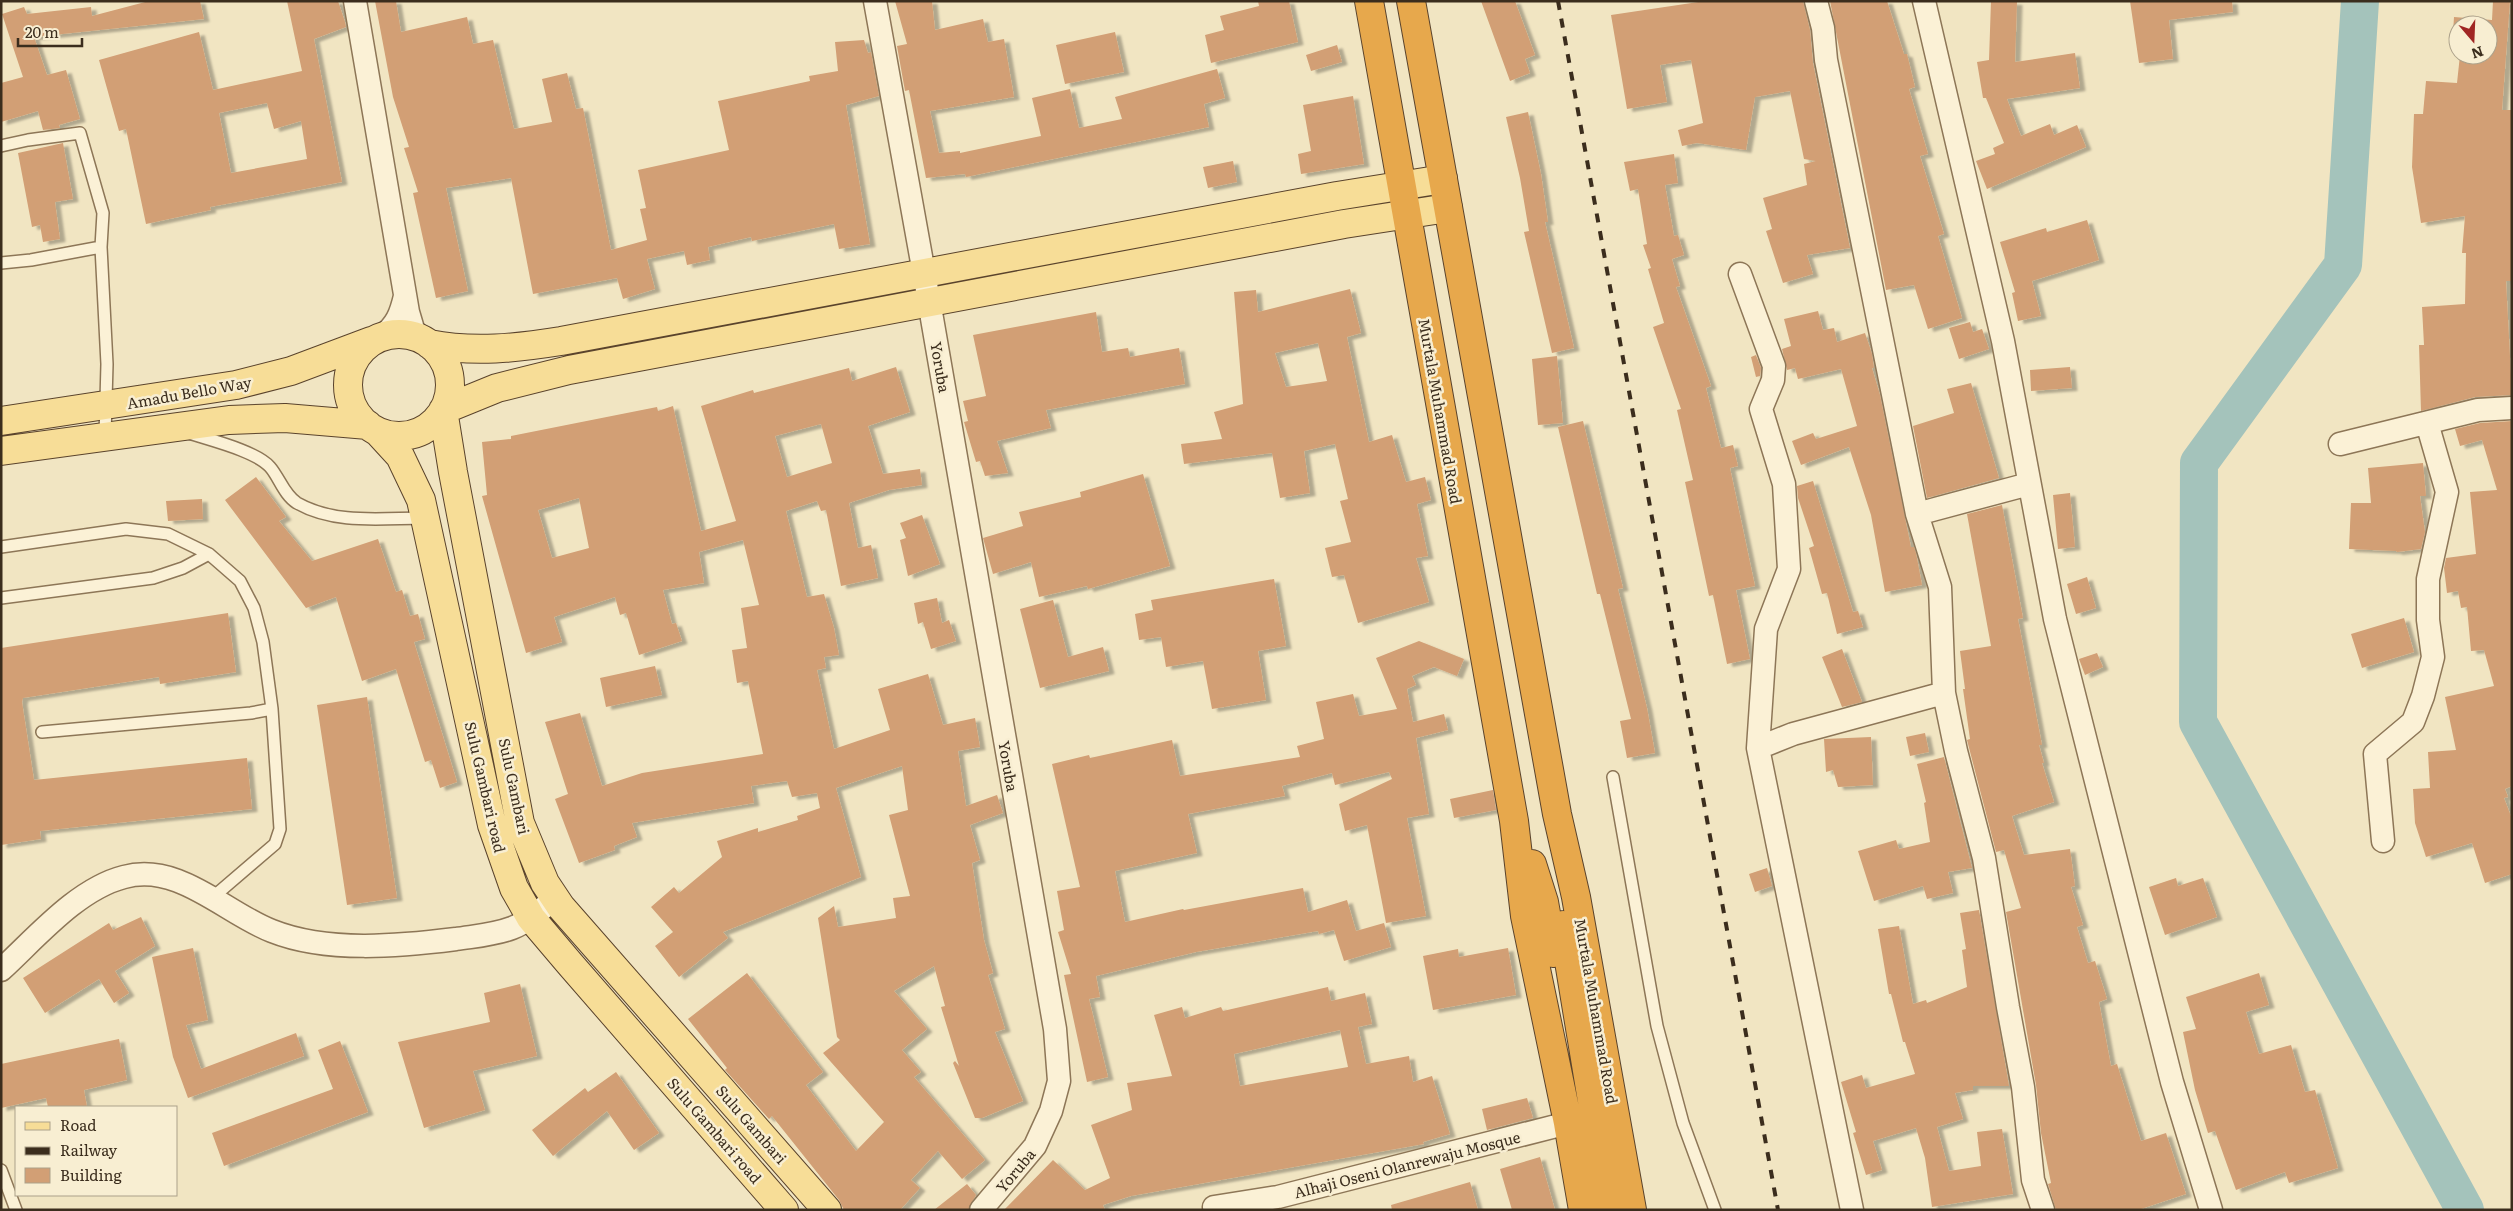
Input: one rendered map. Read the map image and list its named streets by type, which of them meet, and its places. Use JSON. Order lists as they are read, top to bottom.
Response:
{
  "streets": {
    "highway": ["Murtala Muhammad Road"],
    "main road": ["Amadu Bello Way", "Sulu Gambari", "Sulu Gambari road"],
    "street": ["Yoruba", "Alhaji Oseni Olanrewaju Mosque"]
  },
  "crossings": [
    ["Amadu Bello Way", "Sulu Gambari"],
    ["Amadu Bello Way", "Sulu Gambari road"],
    ["Murtala Muhammad Road", "Alhaji Oseni Olanrewaju Mosque"],
    ["Sulu Gambari", "Sulu Gambari road"]
  ],
  "legend": ["Road", "Railway", "Building"],
  "scale_bar": "20 m",
  "north": "bottom"
}
